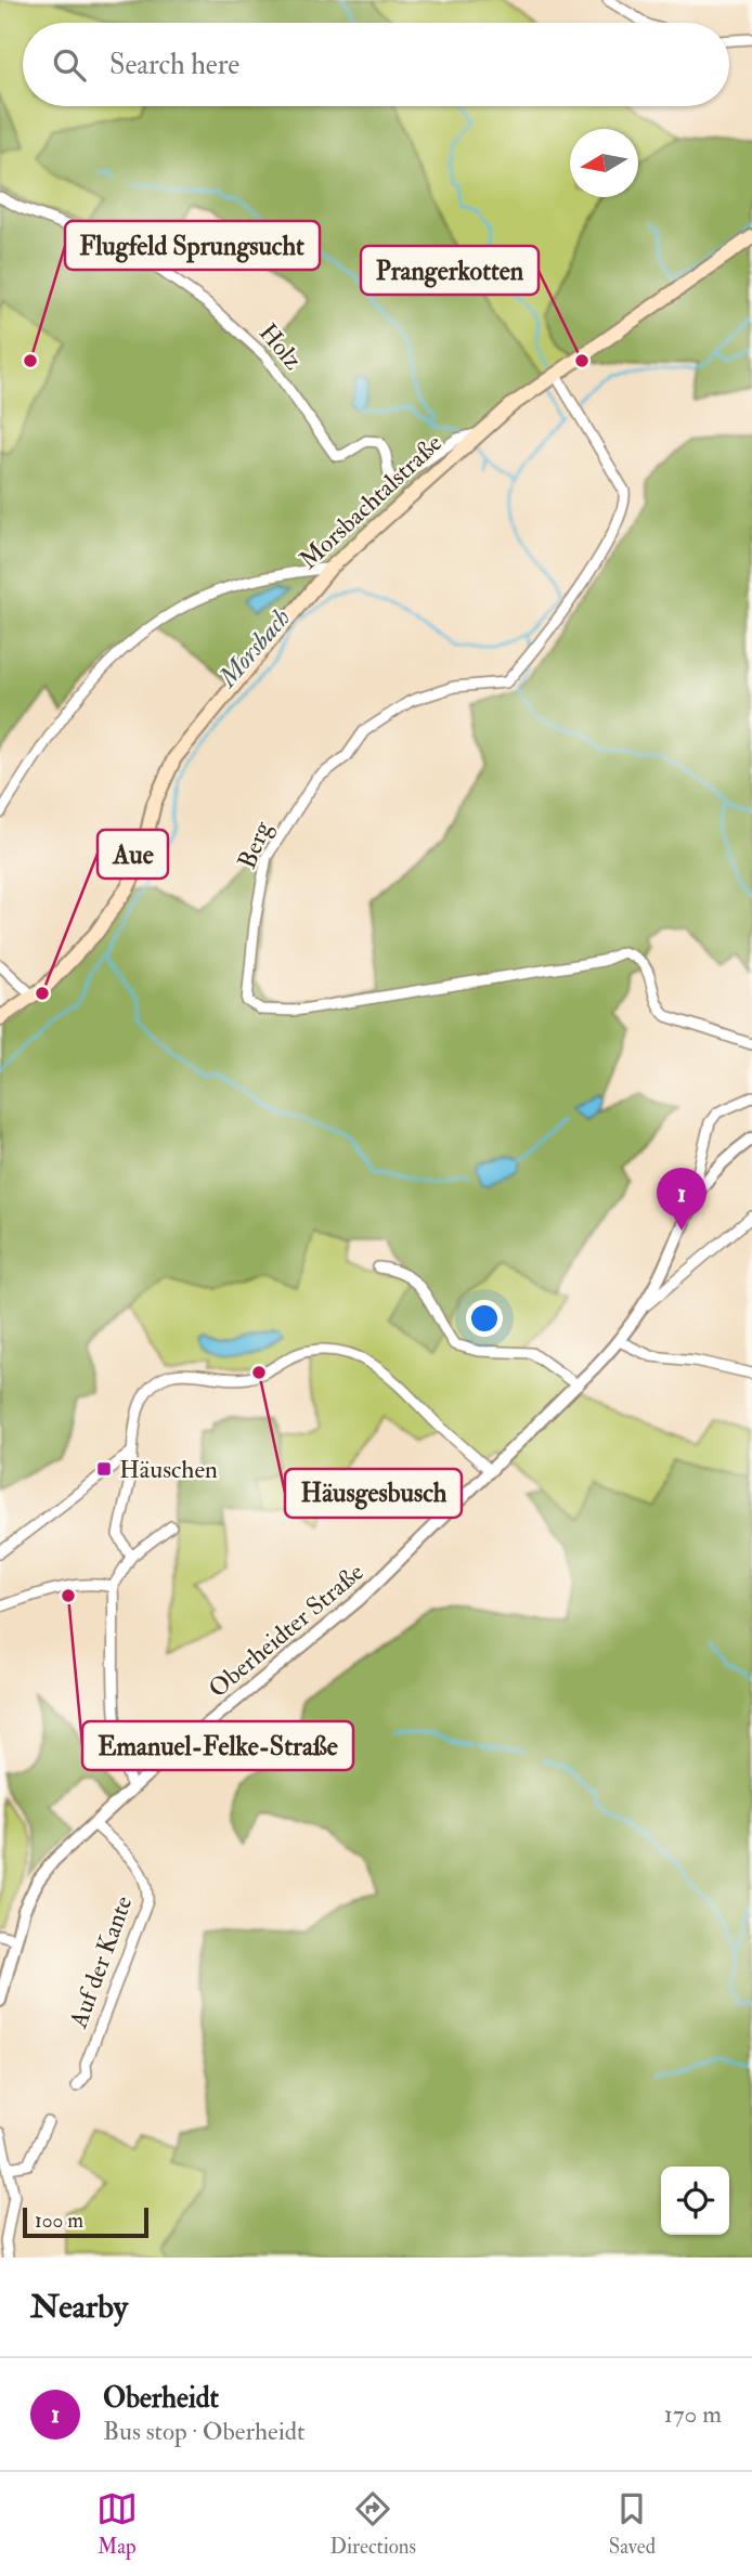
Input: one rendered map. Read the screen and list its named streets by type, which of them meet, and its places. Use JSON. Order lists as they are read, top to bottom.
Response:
{
  "streets": {
    "main road": ["Morsbachtalstraße"],
    "street": [
      "Holz",
      "Berg",
      "Oberheidter Straße",
      "Auf der Kante"
    ]
  },
  "crossings": [
    ["Holz", "Morsbachtalstraße"],
    ["Morsbachtalstraße", "Berg"],
    ["Oberheidter Straße", "Auf der Kante"]
  ],
  "water": ["Morsbach"],
  "places": {
    "other": [
      "Flugfeld Sprungsucht",
      "Prangerkotten",
      "Aue",
      "Häusgesbusch",
      "Emanuel-Felke-Straße"
    ],
    "transit": ["Häuschen"]
  },
  "scale_bar": "100 m",
  "north": "left",
  "page": {
    "search": "Search here",
    "pins": "1",
    "scale": "100 m",
    "heading": "Nearby",
    "list": [
      {
        "mark": "1",
        "name": "Oberheidt",
        "note": "Bus stop · Oberheidt",
        "value": "170 m"
      }
    ],
    "nav": ["Map", "Directions", "Saved"]
  }
}
